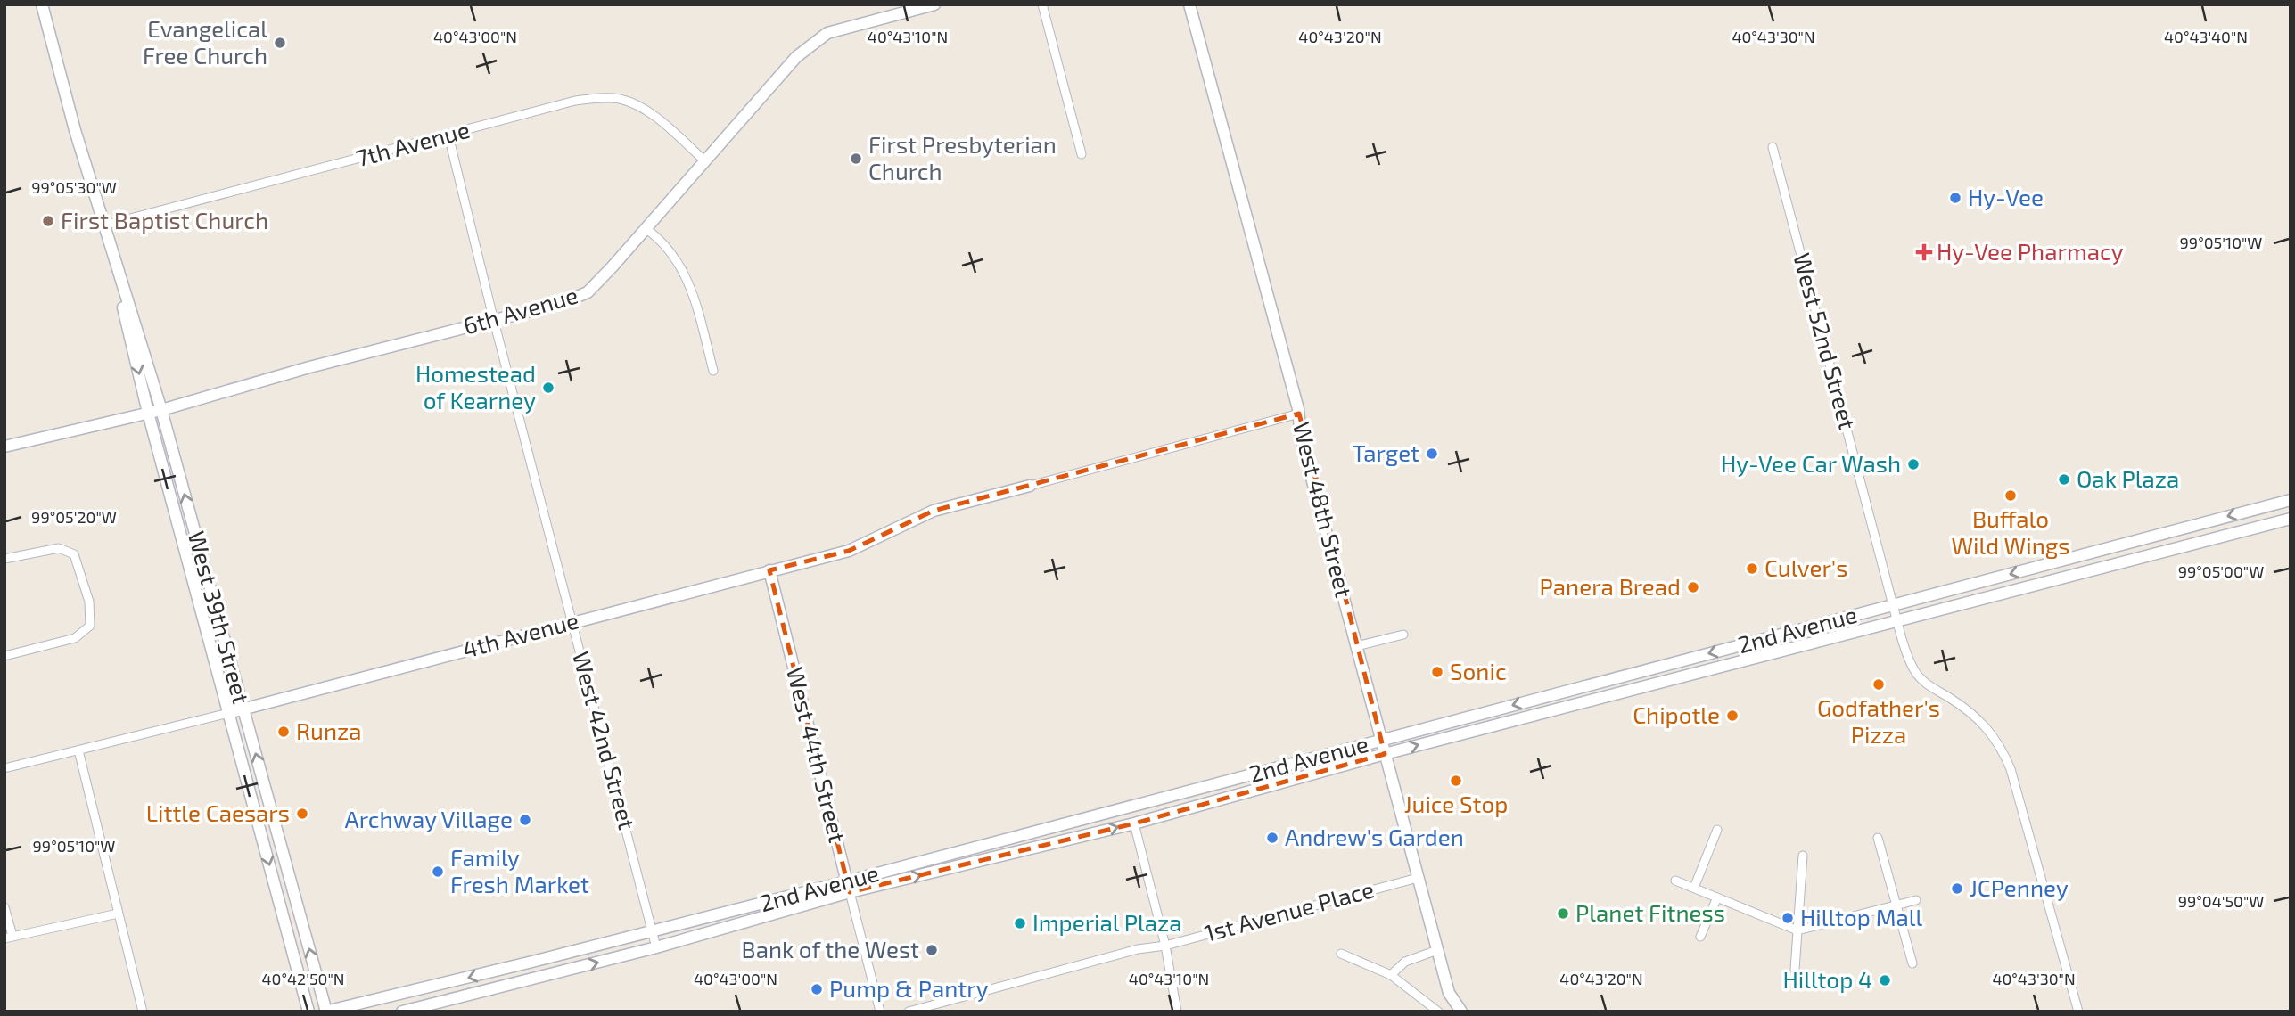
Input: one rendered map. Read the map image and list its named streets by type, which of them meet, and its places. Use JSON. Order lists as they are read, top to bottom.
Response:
{
  "streets": {
    "main road": [
      "6th Avenue",
      "West 48th Street",
      "West 39th Street",
      "2nd Avenue",
      "4th Avenue",
      "West 44th Street"
    ],
    "street": [
      "7th Avenue",
      "West 52nd Street",
      "West 42nd Street",
      "1st Avenue Place"
    ]
  },
  "crossings": [
    ["7th Avenue", "6th Avenue"],
    ["7th Avenue", "West 39th Street"],
    ["7th Avenue", "West 42nd Street"],
    ["6th Avenue", "West 39th Street"],
    ["6th Avenue", "West 42nd Street"],
    ["West 52nd Street", "2nd Avenue"],
    ["West 48th Street", "2nd Avenue"],
    ["West 48th Street", "1st Avenue Place"],
    ["West 39th Street", "2nd Avenue"],
    ["West 39th Street", "4th Avenue"],
    ["2nd Avenue", "West 42nd Street"],
    ["2nd Avenue", "West 44th Street"],
    ["4th Avenue", "West 42nd Street"],
    ["4th Avenue", "West 44th Street"]
  ],
  "places": {
    "other": [
      "Evangelical Free Church",
      "First Presbyterian Church",
      "Hy-Vee",
      "First Baptist Church",
      "Homestead of Kearney",
      "Target",
      "Hy-Vee Car Wash",
      "Oak Plaza",
      "Buffalo Wild Wings",
      "Culver's",
      "Panera Bread",
      "Sonic",
      "Godfather's Pizza",
      "Chipotle",
      "Runza",
      "Juice Stop",
      "Little Caesars",
      "Archway Village",
      "Andrew's Garden",
      "Family Fresh Market",
      "JCPenney",
      "Planet Fitness",
      "Hilltop Mall",
      "Imperial Plaza",
      "Bank of the West",
      "Hilltop 4",
      "Pump & Pantry"
    ],
    "health": ["Hy-Vee Pharmacy"]
  },
  "coordinates": [
    "40°43'00\"N",
    "40°43'10\"N",
    "40°43'20\"N",
    "40°43'30\"N",
    "40°43'40\"N",
    "99°05'30\"W",
    "99°05'10\"W",
    "99°05'20\"W",
    "99°05'00\"W",
    "99°04'50\"W",
    "40°42'50\"N"
  ]
}
